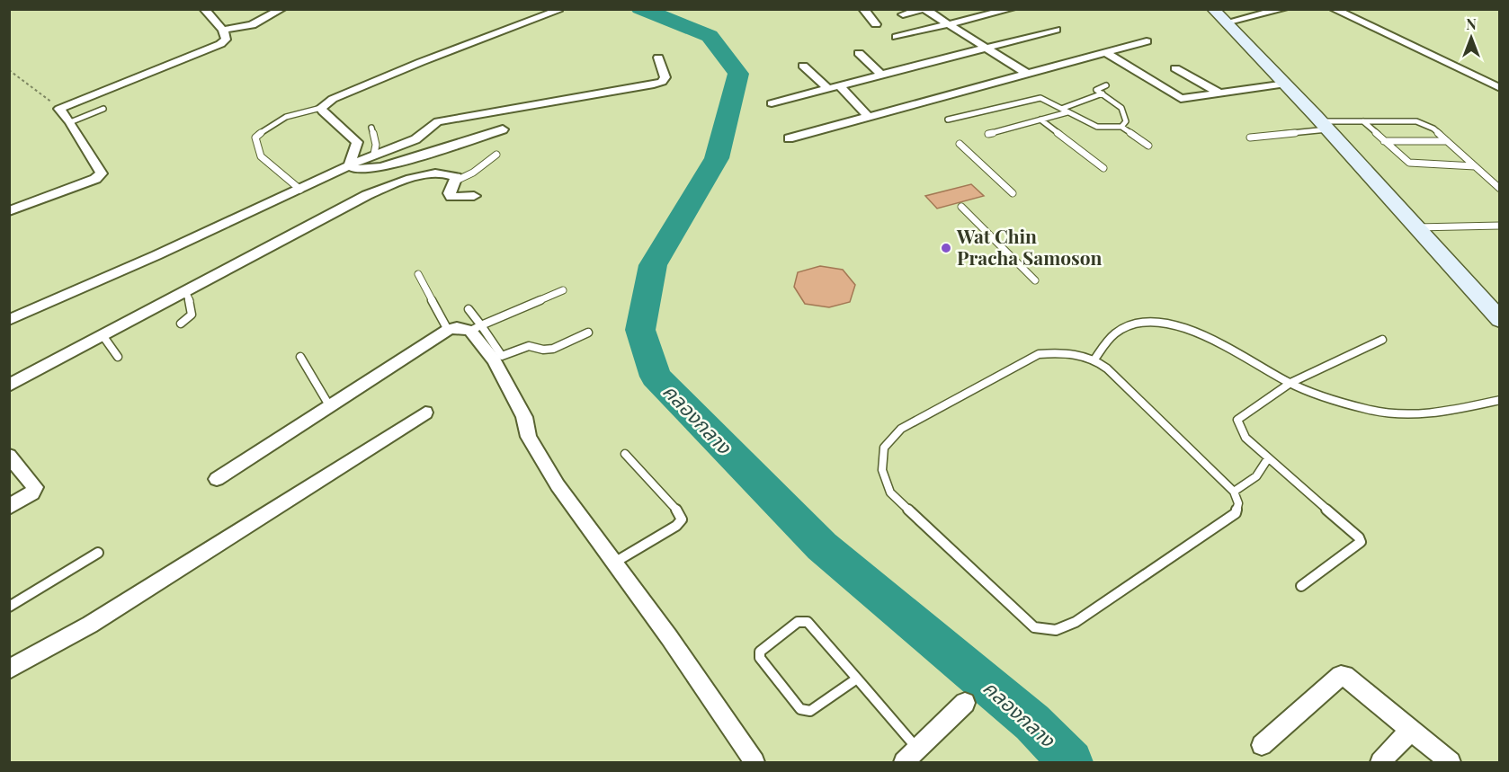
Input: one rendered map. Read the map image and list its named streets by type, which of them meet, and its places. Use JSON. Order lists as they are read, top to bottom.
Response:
{
  "water": ["คลองกลาง"],
  "places": ["Wat Chin Pracha Samoson"],
  "north": "top"
}
